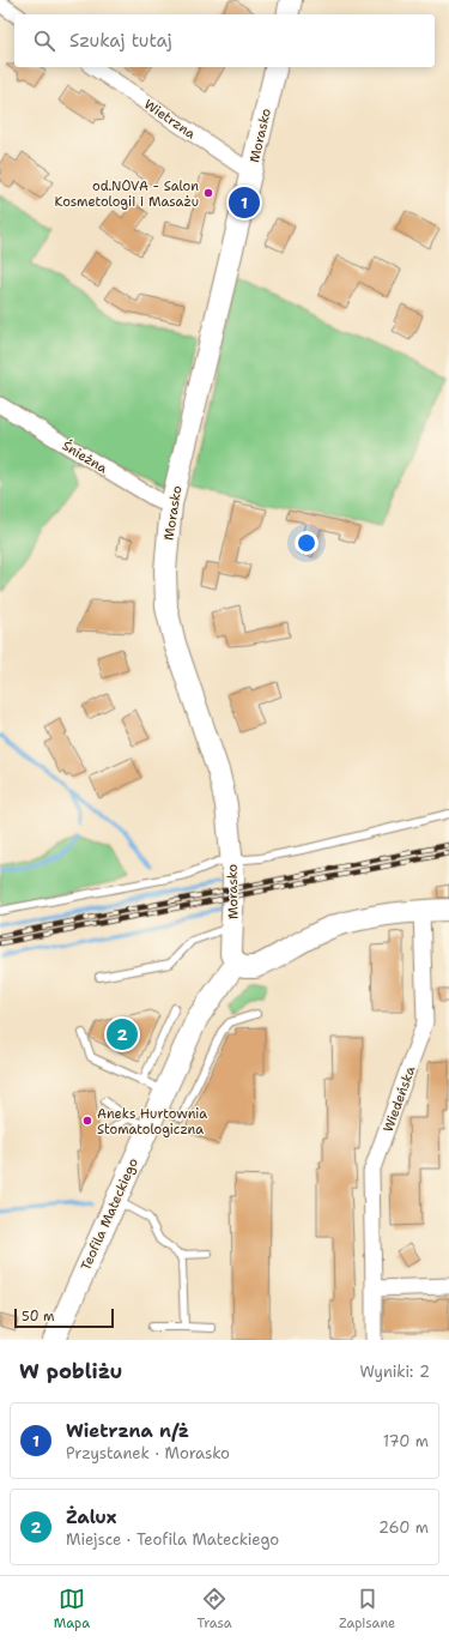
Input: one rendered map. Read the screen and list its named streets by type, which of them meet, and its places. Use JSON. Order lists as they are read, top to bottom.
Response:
{
  "streets": {
    "street": [
      "Wietrzna",
      "Morasko",
      "Śnieżna",
      "Wiedeńska",
      "Teofila Mateckiego"
    ]
  },
  "crossings": [
    ["Wietrzna", "Morasko"],
    ["Morasko", "Śnieżna"],
    ["Morasko", "Teofila Mateckiego"]
  ],
  "places": ["od.NOVA - Salon Kosmetologii i Masażu", "Aneks Hurtownia Stomatologiczna"],
  "scale_bar": "50 m",
  "page": {
    "search": "Szukaj tutaj",
    "pins": ["1", "2"],
    "scale": "50 m",
    "heading": ["W pobliżu", "Wyniki: 2"],
    "list": [
      {
        "mark": "1",
        "name": "Wietrzna n/ż",
        "note": "Przystanek · Morasko",
        "value": "170 m"
      },
      {
        "mark": "2",
        "name": "Żalux",
        "note": "Miejsce · Teofila Mateckiego",
        "value": "260 m"
      }
    ],
    "nav": ["Mapa", "Trasa", "Zapisane"]
  }
}
